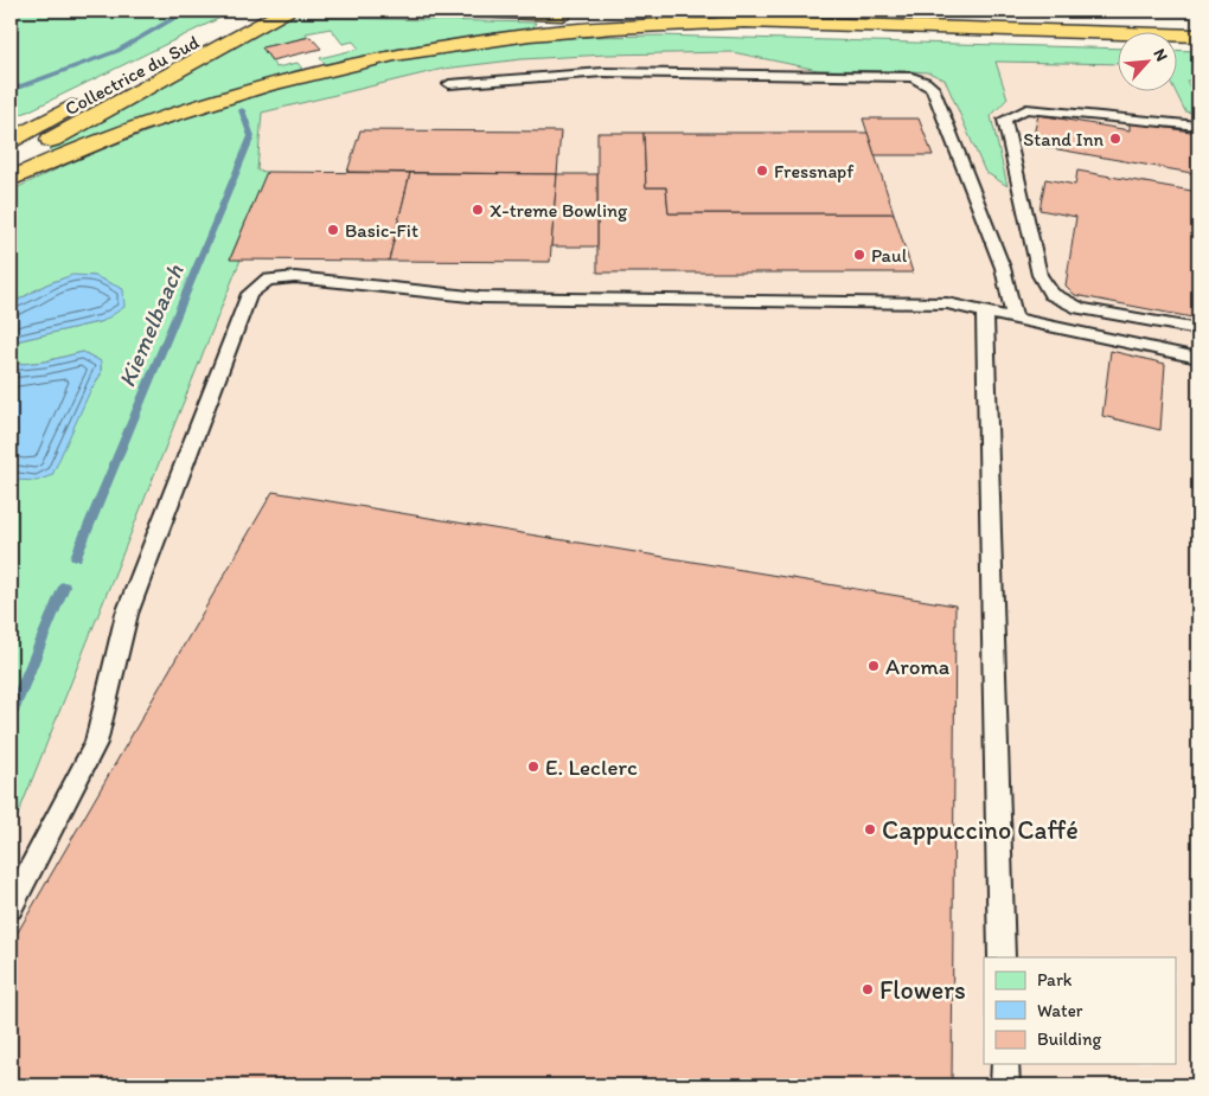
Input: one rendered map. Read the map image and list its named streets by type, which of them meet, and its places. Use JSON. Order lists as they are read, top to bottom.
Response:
{
  "streets": {
    "highway": ["Collectrice du Sud"]
  },
  "water": ["Kiemelbaach"],
  "places": [
    "Stand Inn",
    "Fressnapf",
    "X-treme Bowling",
    "Basic-Fit",
    "Paul",
    "Aroma",
    "E. Leclerc",
    "Cappuccino Caffé",
    "Flowers"
  ],
  "legend": ["Park", "Water", "Building"],
  "north": "top right"
}
